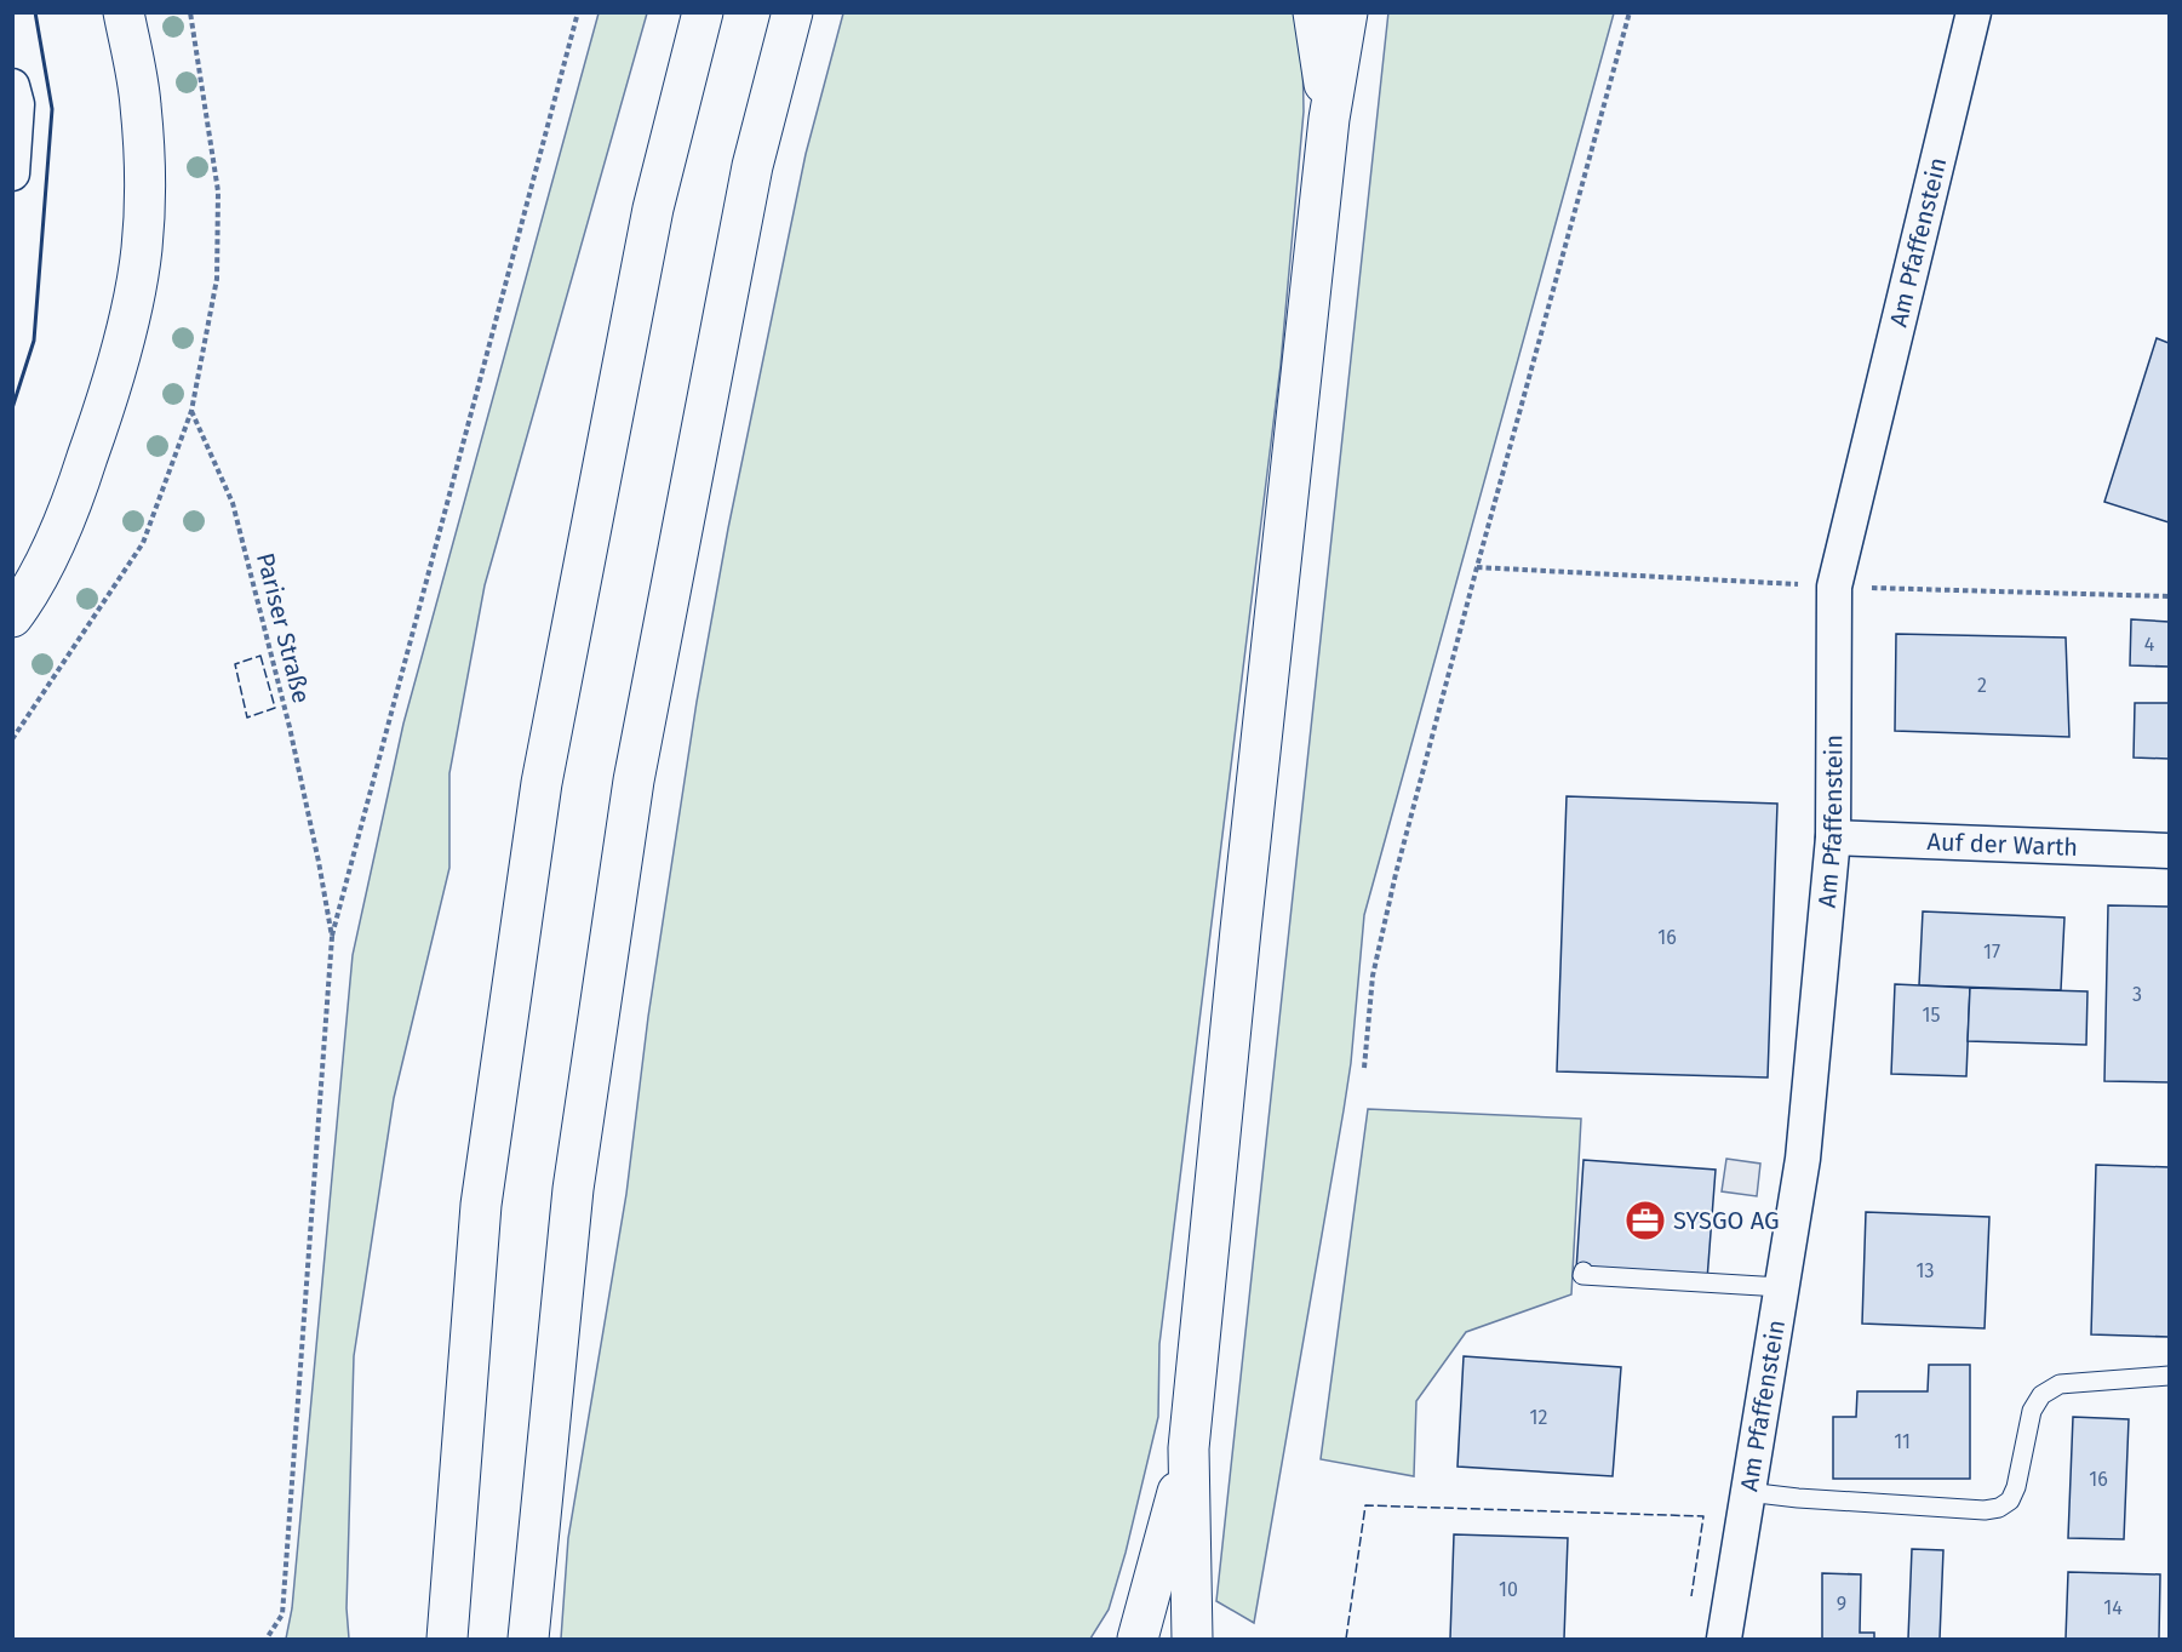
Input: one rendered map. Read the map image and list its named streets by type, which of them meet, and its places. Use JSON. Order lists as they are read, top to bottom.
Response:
{
  "streets": {
    "street": ["Am Pfaffenstein", "Auf der Warth"],
    "path": ["Pariser Straße"]
  },
  "crossings": [
    ["Am Pfaffenstein", "Auf der Warth"]
  ],
  "places": {
    "office": ["SYSGO AG"]
  },
  "house_numbers": [
    "4",
    "2",
    "16",
    "17",
    "3",
    "15",
    "13",
    "12",
    "11",
    "16",
    "10",
    "9",
    "14"
  ]
}
